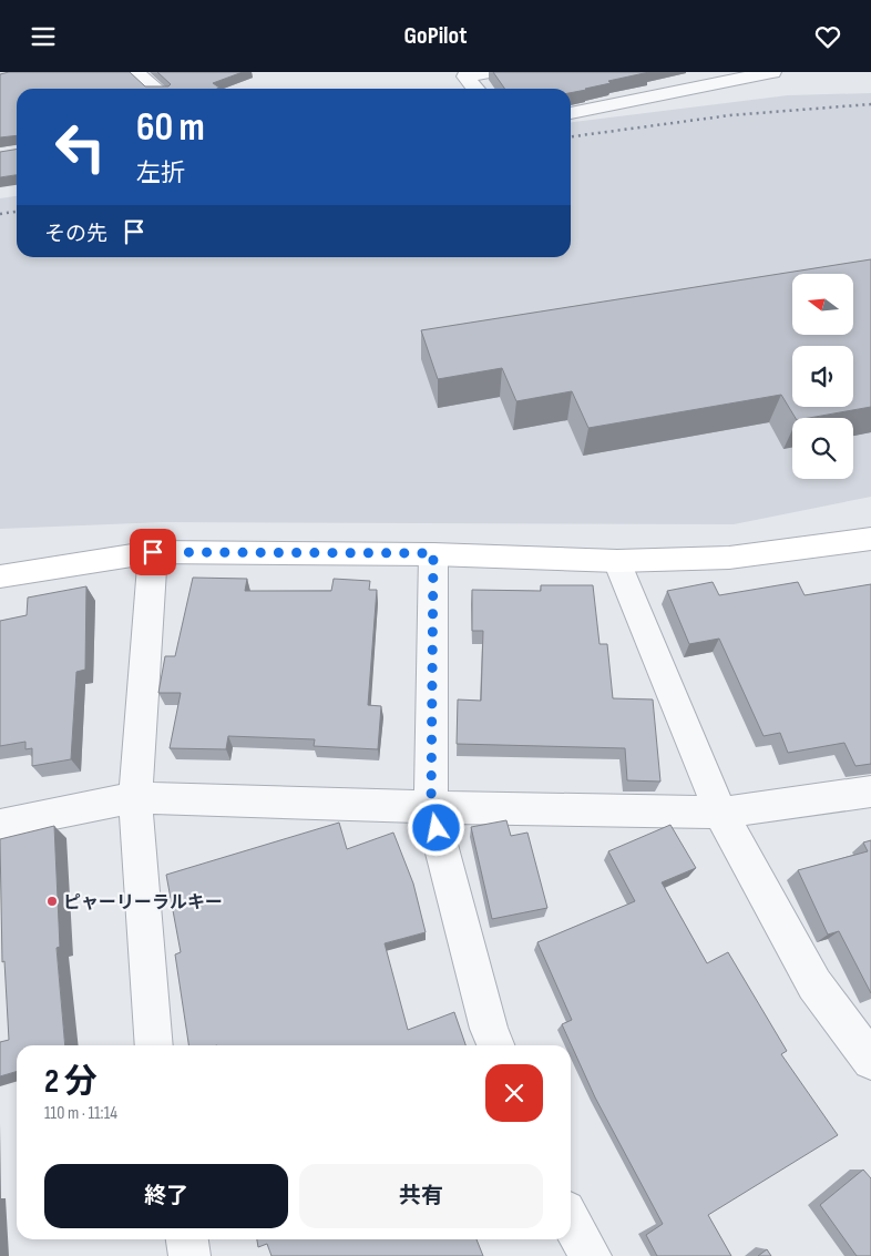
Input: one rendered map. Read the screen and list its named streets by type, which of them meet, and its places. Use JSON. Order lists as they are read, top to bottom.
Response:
{
  "places": ["ピャーリーラルキー"],
  "north": "left",
  "page": {
    "header": "GoPilot",
    "turn": ["60 m", "左折"],
    "then": "その先",
    "heading": ["2 分", "110 m · 11:14"],
    "buttons": ["終了", "共有"]
  }
}
